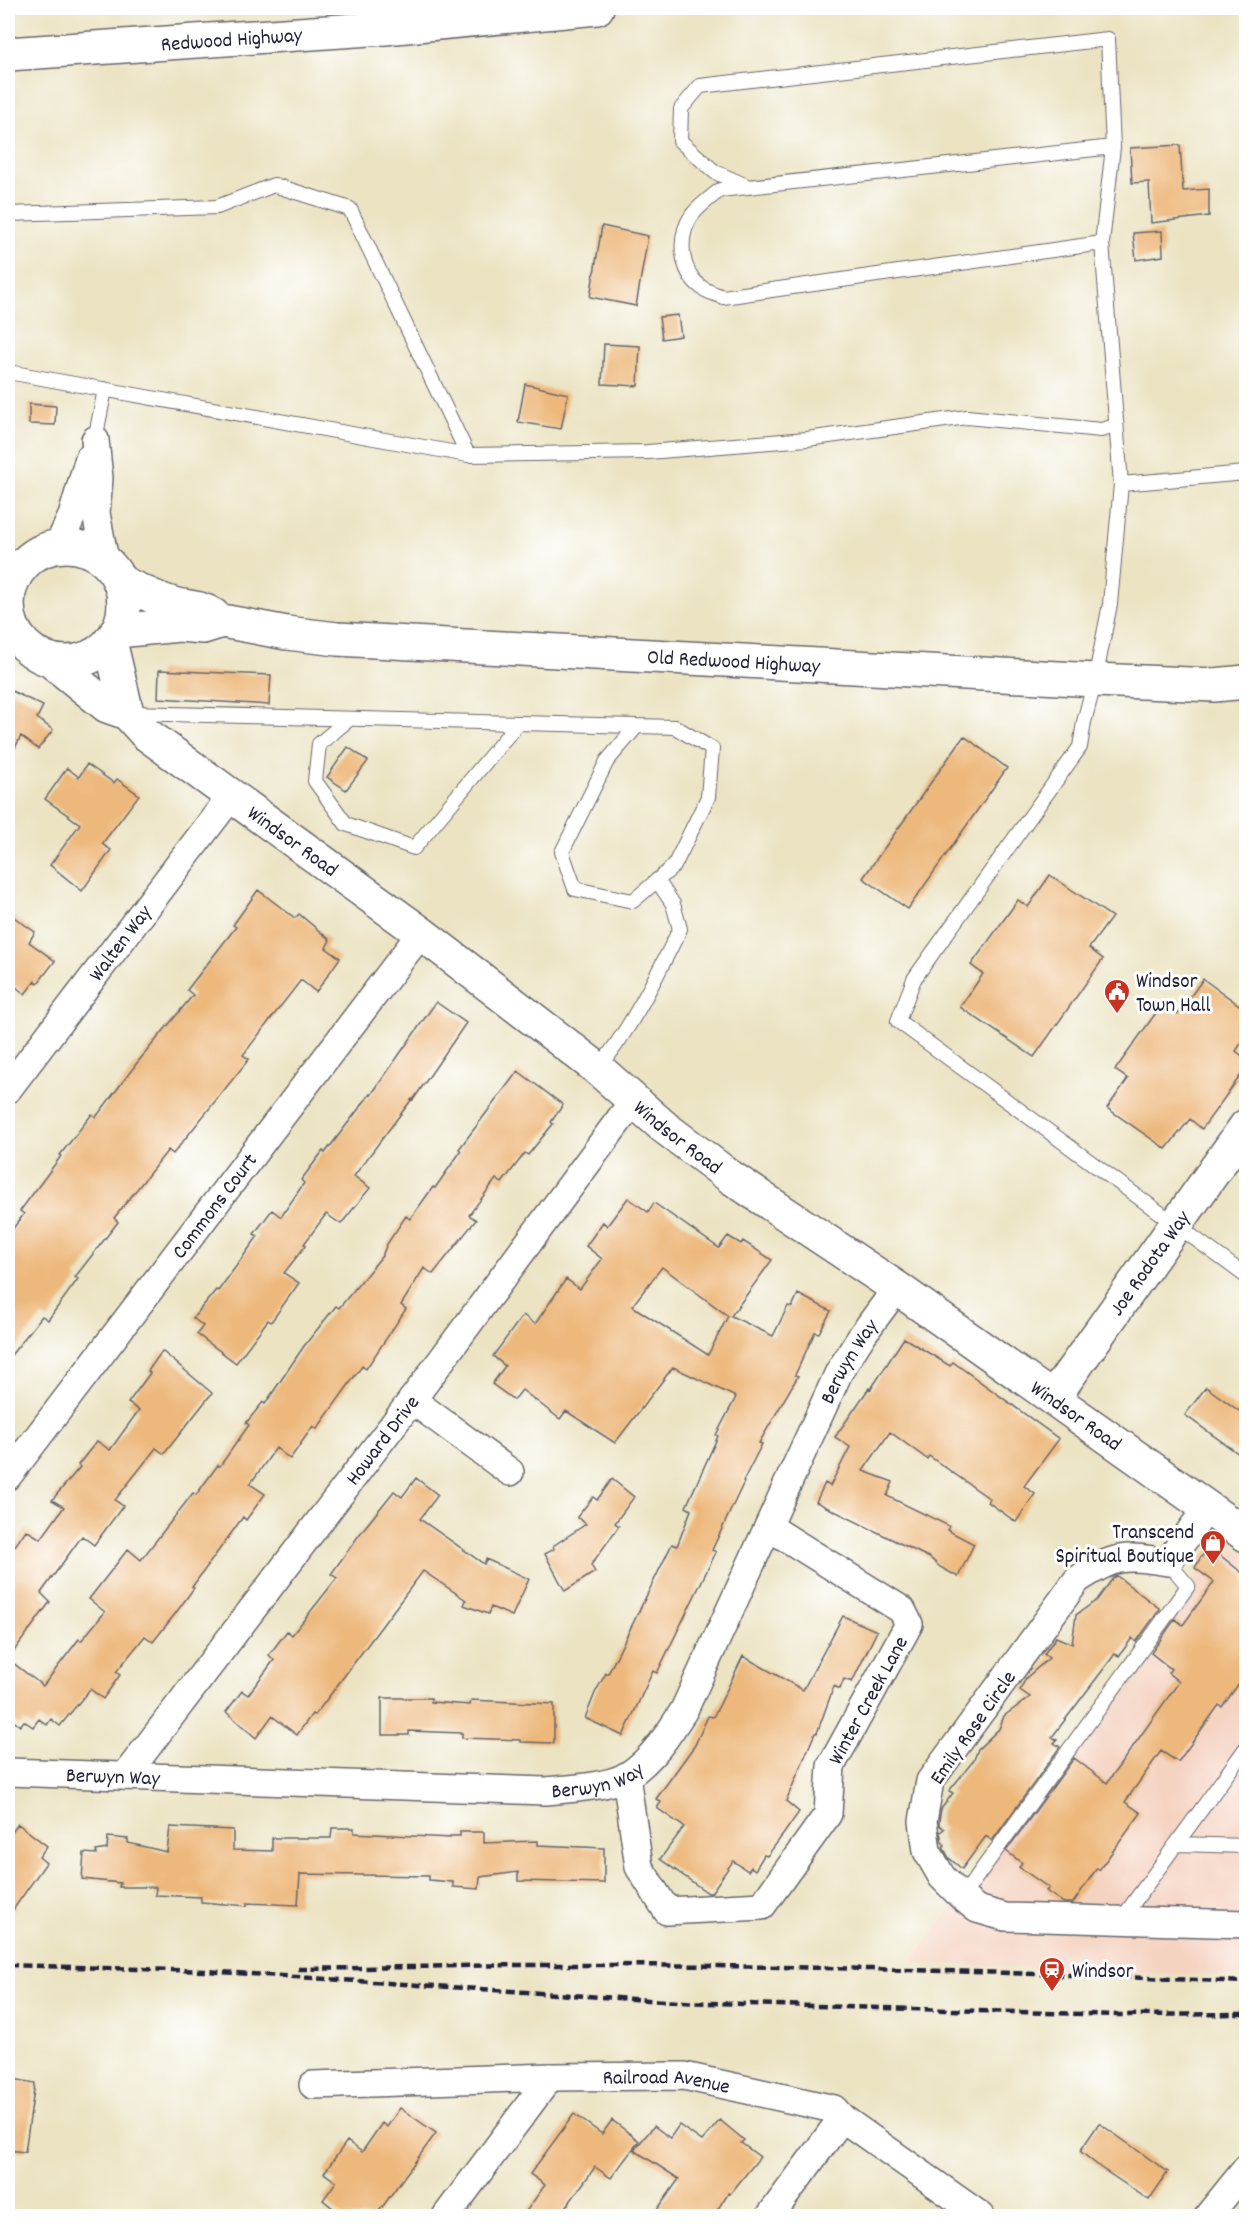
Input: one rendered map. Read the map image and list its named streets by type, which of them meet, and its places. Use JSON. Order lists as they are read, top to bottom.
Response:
{
  "streets": {
    "main road": [
      "Redwood Highway",
      "Old Redwood Highway",
      "Windsor Road",
      "Joe Rodota Way"
    ],
    "street": [
      "Walten Way",
      "Commons Court",
      "Berwyn Way",
      "Howard Drive",
      "Winter Creek Lane",
      "Emily Rose Circle",
      "Railroad Avenue"
    ]
  },
  "crossings": [
    ["Old Redwood Highway", "Windsor Road"],
    ["Windsor Road", "Walten Way"],
    ["Windsor Road", "Commons Court"],
    ["Windsor Road", "Joe Rodota Way"],
    ["Windsor Road", "Berwyn Way"],
    ["Windsor Road", "Howard Drive"],
    ["Berwyn Way", "Howard Drive"],
    ["Berwyn Way", "Winter Creek Lane"]
  ],
  "places": {
    "public building": ["Windsor Town Hall"],
    "shop": ["Transcend Spiritual Boutique"],
    "station": ["Windsor"]
  }
}
